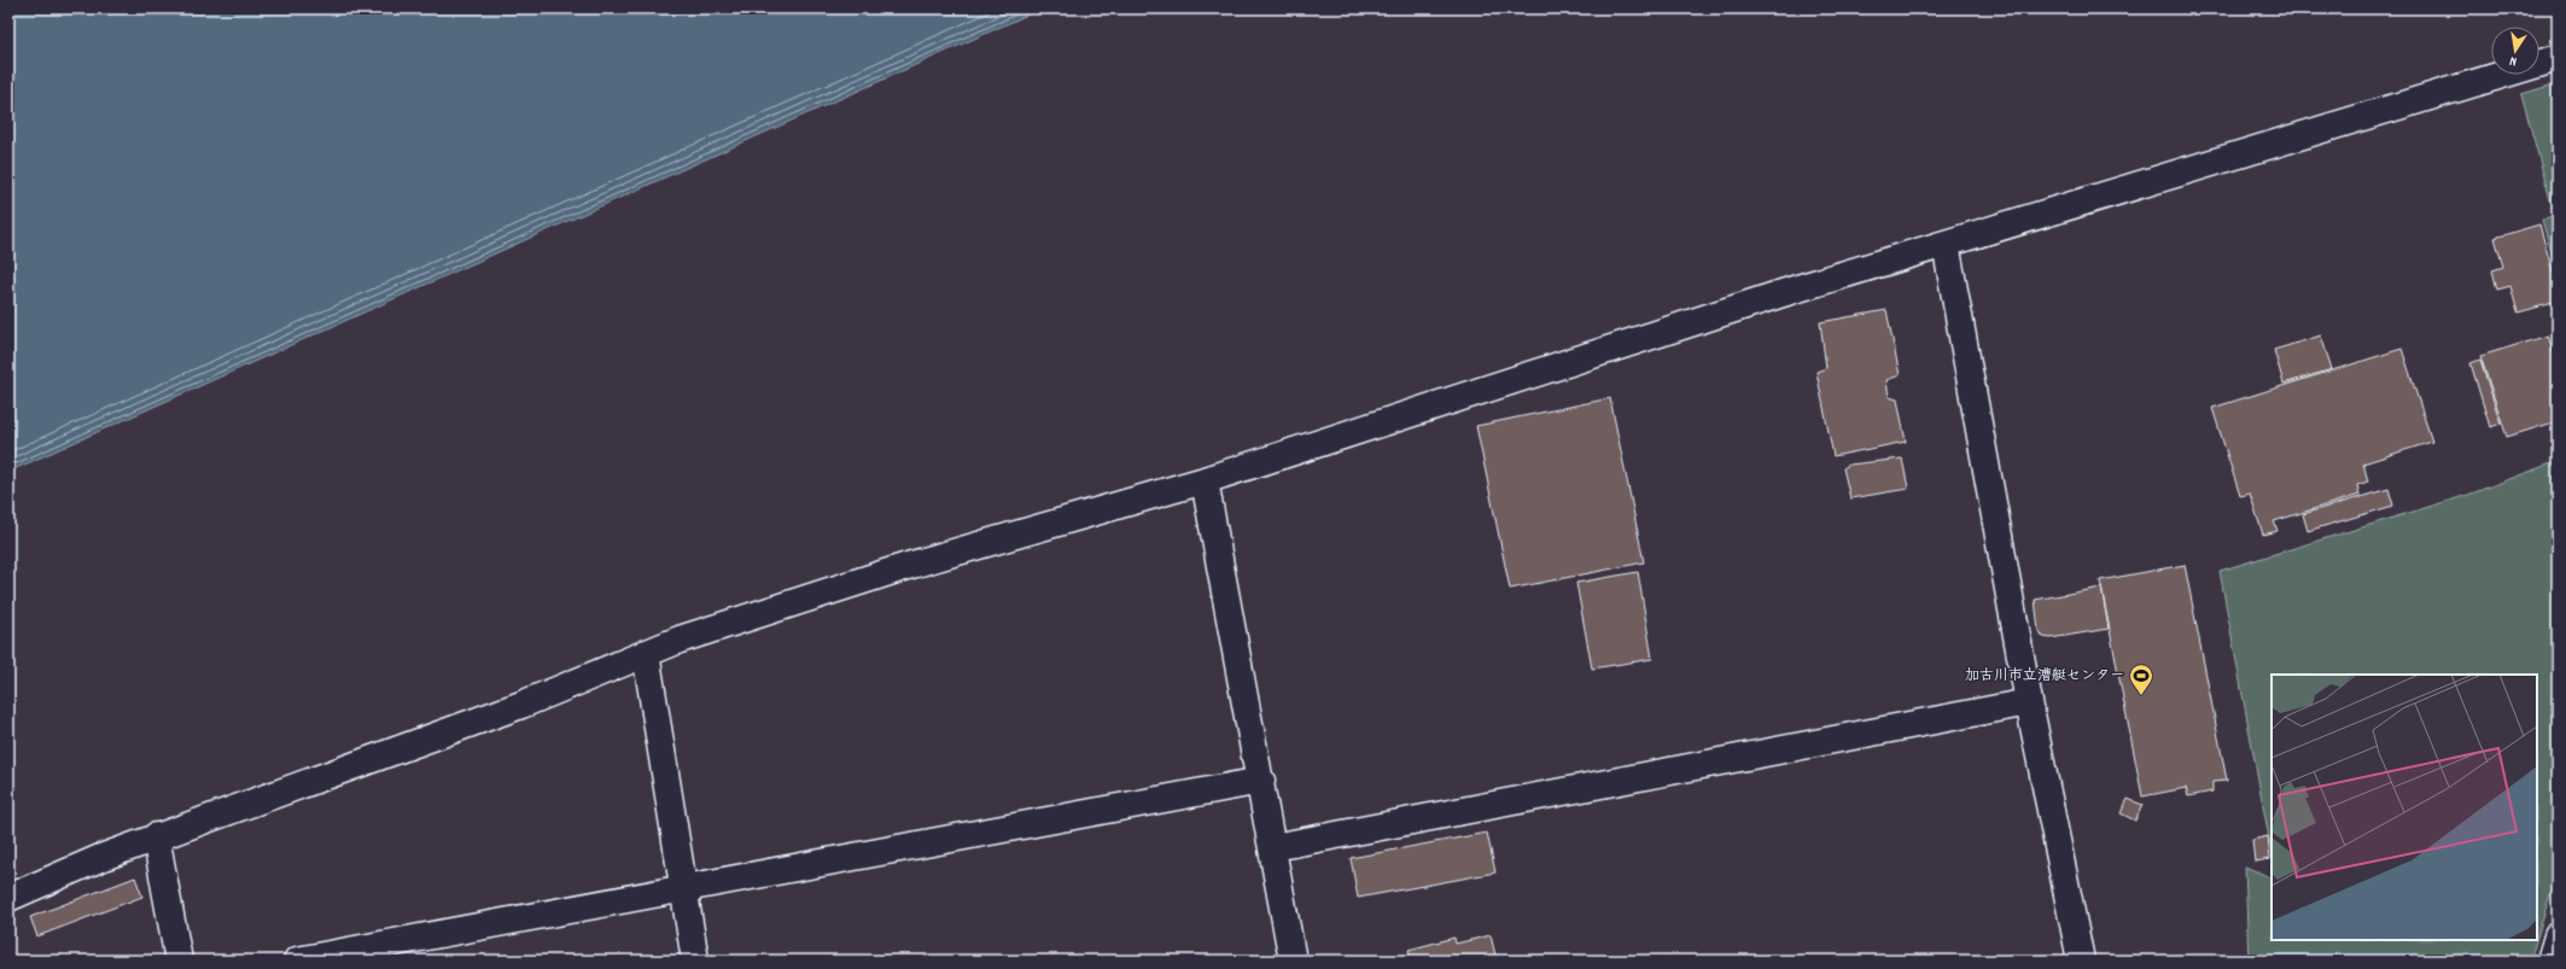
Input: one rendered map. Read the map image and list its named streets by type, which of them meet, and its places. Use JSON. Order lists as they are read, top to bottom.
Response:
{
  "places": {
    "sports": ["加古川市立漕艇センター"]
  },
  "north": "bottom"
}
